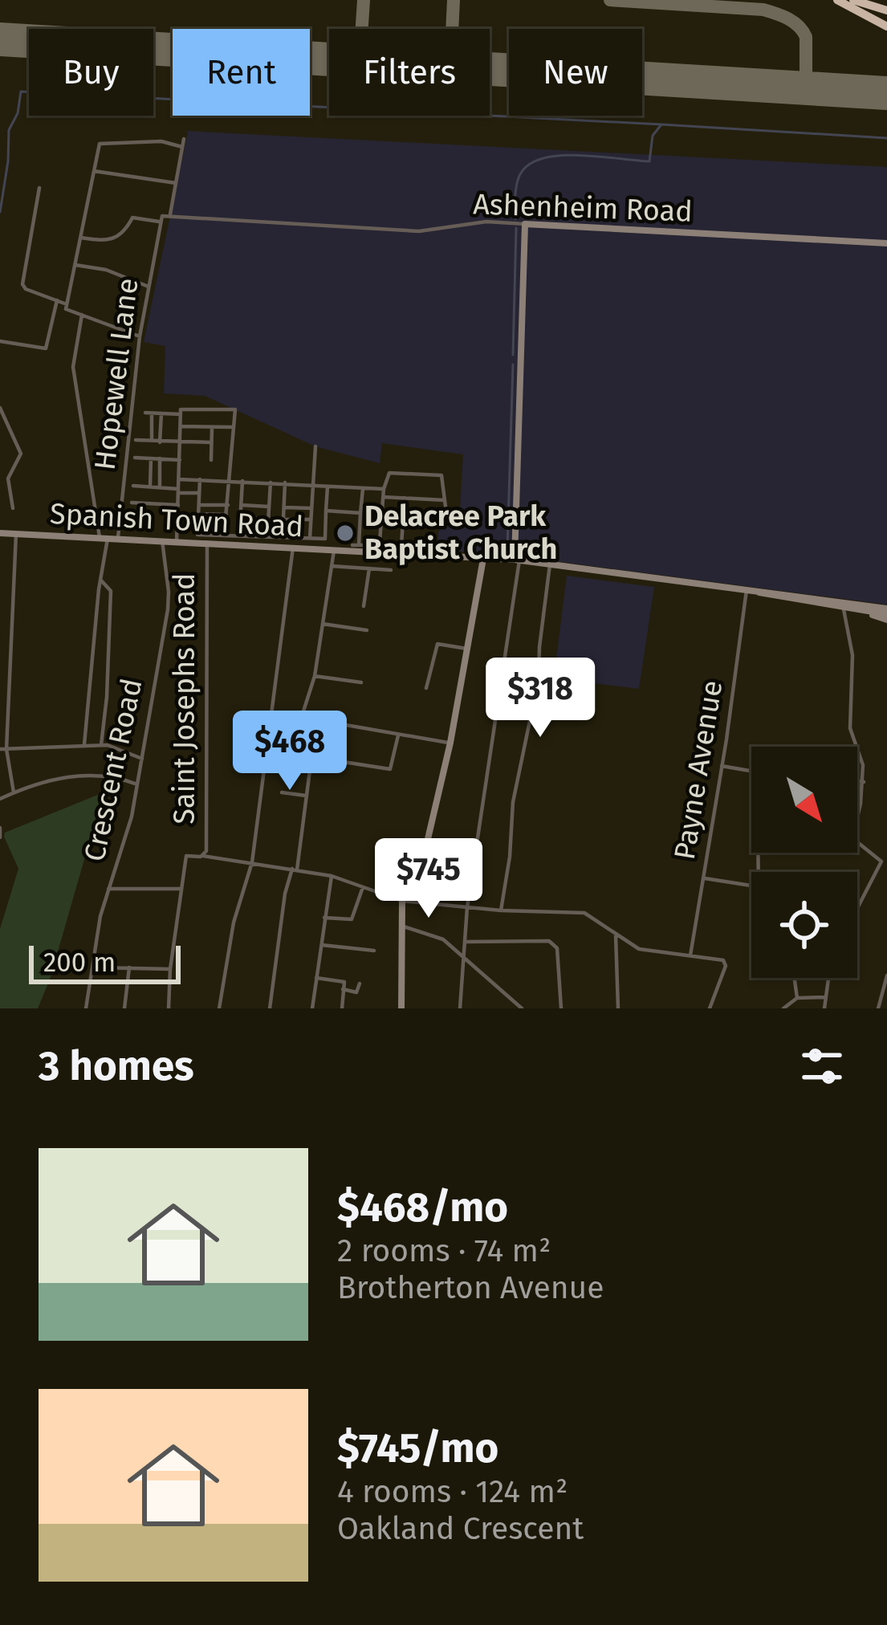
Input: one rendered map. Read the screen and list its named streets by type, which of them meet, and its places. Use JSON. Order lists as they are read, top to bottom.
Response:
{
  "streets": {
    "street": [
      "Ashenheim Road",
      "Hopewell Lane",
      "Spanish Town Road",
      "Saint Josephs Road",
      "Crescent Road",
      "Payne Avenue"
    ]
  },
  "crossings": [
    ["Ashenheim Road", "Hopewell Lane"],
    ["Hopewell Lane", "Spanish Town Road"],
    ["Spanish Town Road", "Saint Josephs Road"],
    ["Spanish Town Road", "Crescent Road"],
    ["Spanish Town Road", "Payne Avenue"]
  ],
  "places": ["Delacree Park Baptist Church"],
  "scale_bar": "200 m",
  "north": "bottom right",
  "page": {
    "chip": [
      "Buy",
      "Rent",
      "Filters",
      "New"
    ],
    "price": ["$318", "$468", "$745"],
    "scale": "200 m",
    "heading": "3 homes",
    "list": [
      {
        "name": "$468/mo",
        "note": "2 rooms · 74 m² · Brotherton Avenue"
      },
      {
        "name": "$745/mo",
        "note": "4 rooms · 124 m² · Oakland Crescent"
      }
    ]
  }
}
